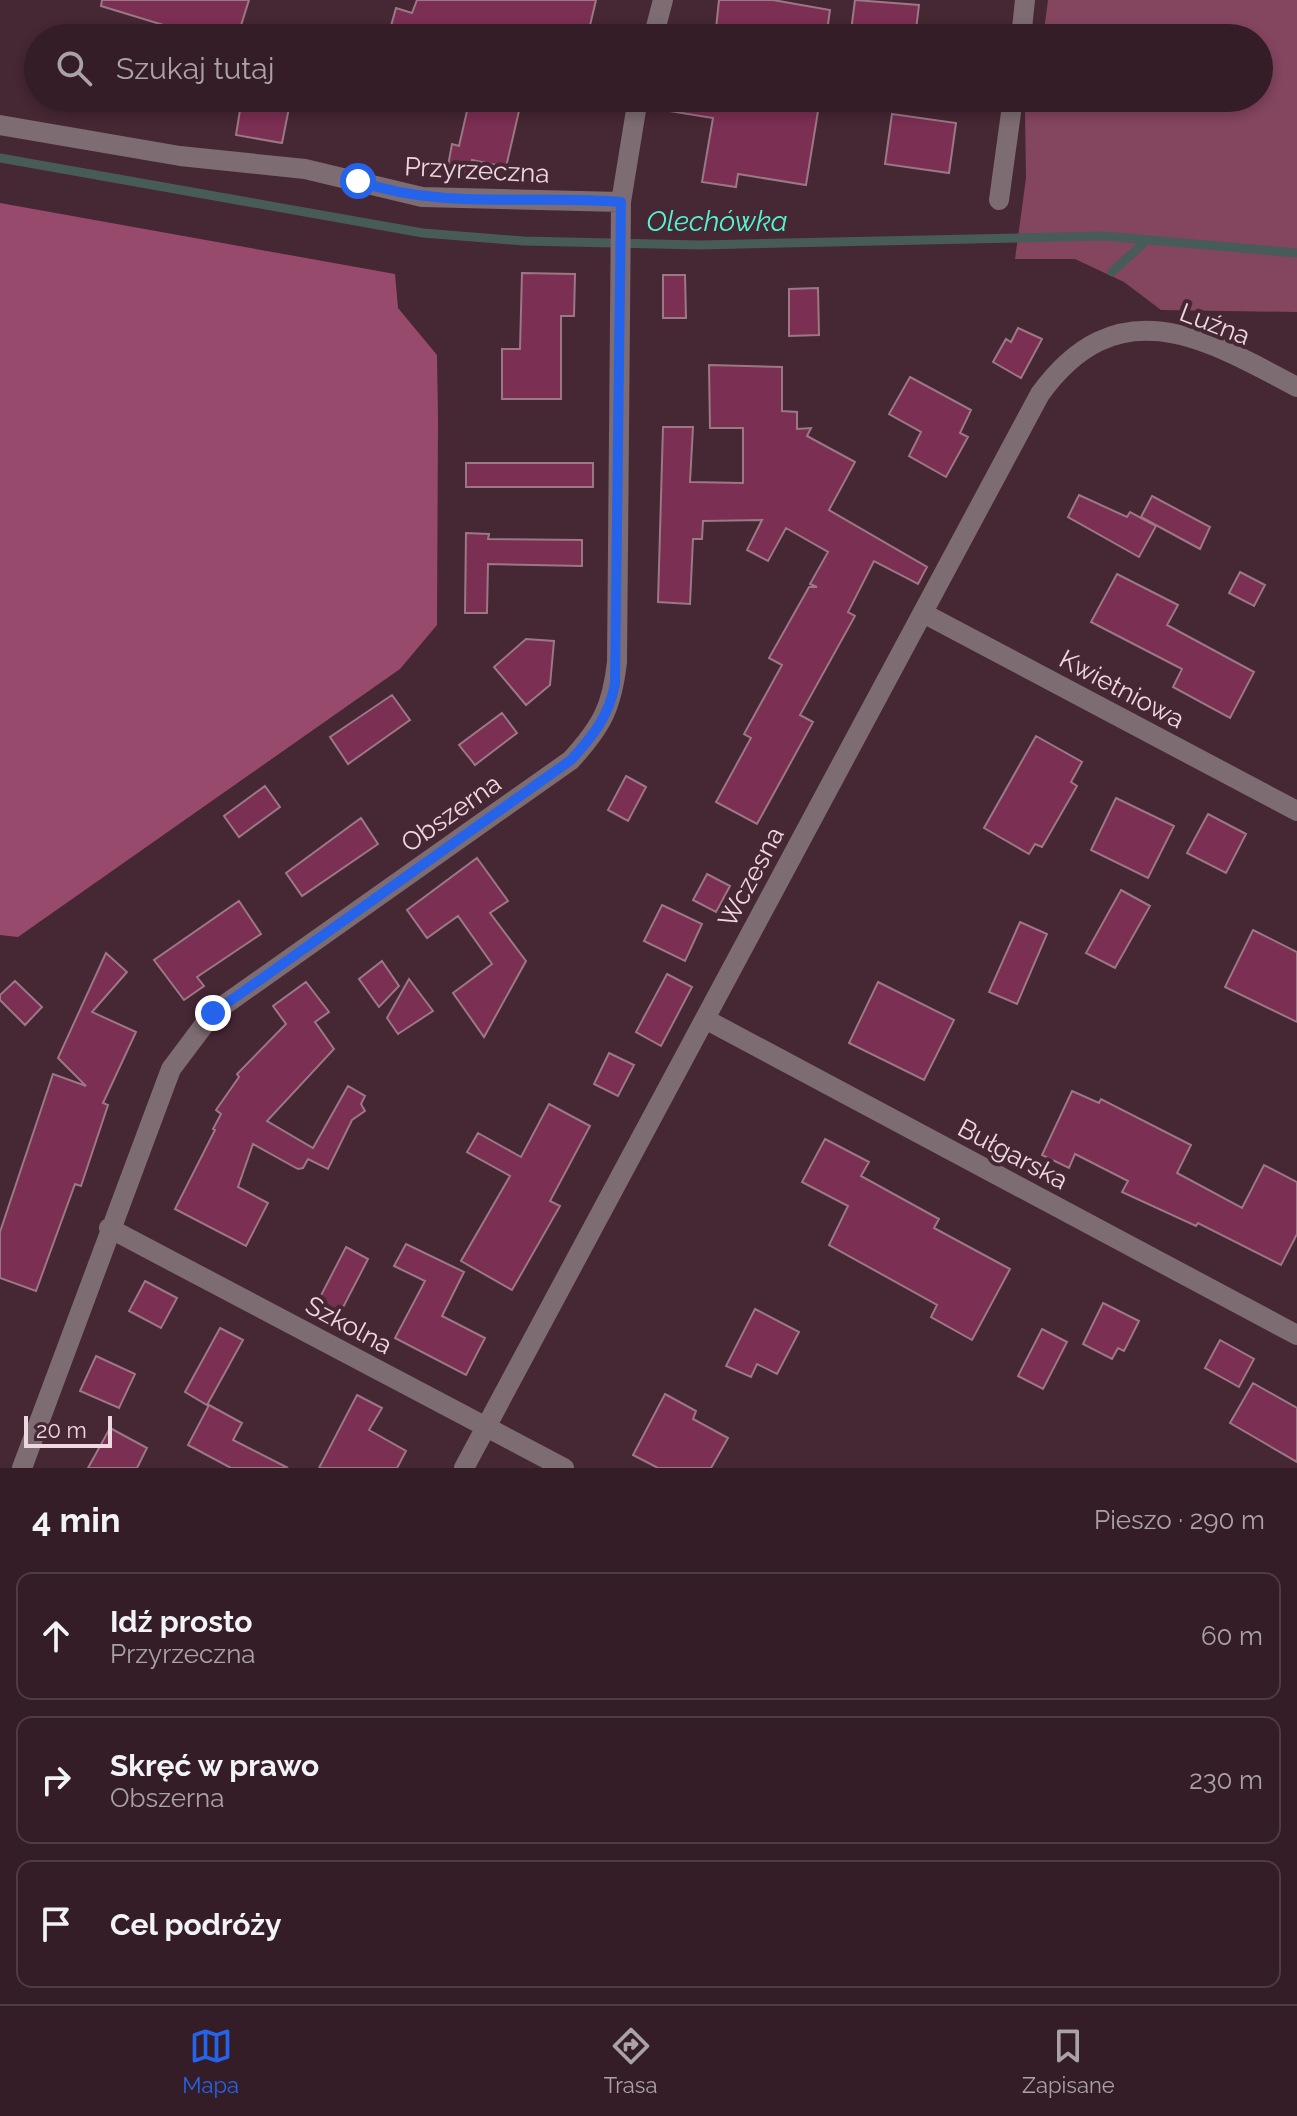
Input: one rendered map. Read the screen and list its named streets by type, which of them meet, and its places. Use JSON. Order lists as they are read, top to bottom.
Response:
{
  "streets": {
    "street": [
      "Przyrzeczna",
      "Luźna",
      "Kwietniowa",
      "Obszerna",
      "Wczesna",
      "Bułgarska",
      "Szkolna"
    ]
  },
  "crossings": [
    ["Przyrzeczna", "Obszerna"],
    ["Luźna", "Wczesna"],
    ["Kwietniowa", "Wczesna"],
    ["Obszerna", "Szkolna"],
    ["Wczesna", "Bułgarska"],
    ["Wczesna", "Szkolna"]
  ],
  "water": ["Olechówka"],
  "scale_bar": "20 m",
  "page": {
    "search": "Szukaj tutaj",
    "scale": "20 m",
    "heading": ["4 min", "Pieszo · 290 m"],
    "list": [
      ["Idź prosto", "Przyrzeczna", "60 m"],
      ["Skręć w prawo", "Obszerna", "230 m"],
      "Cel podróży"
    ],
    "nav": ["Mapa", "Trasa", "Zapisane"]
  }
}
